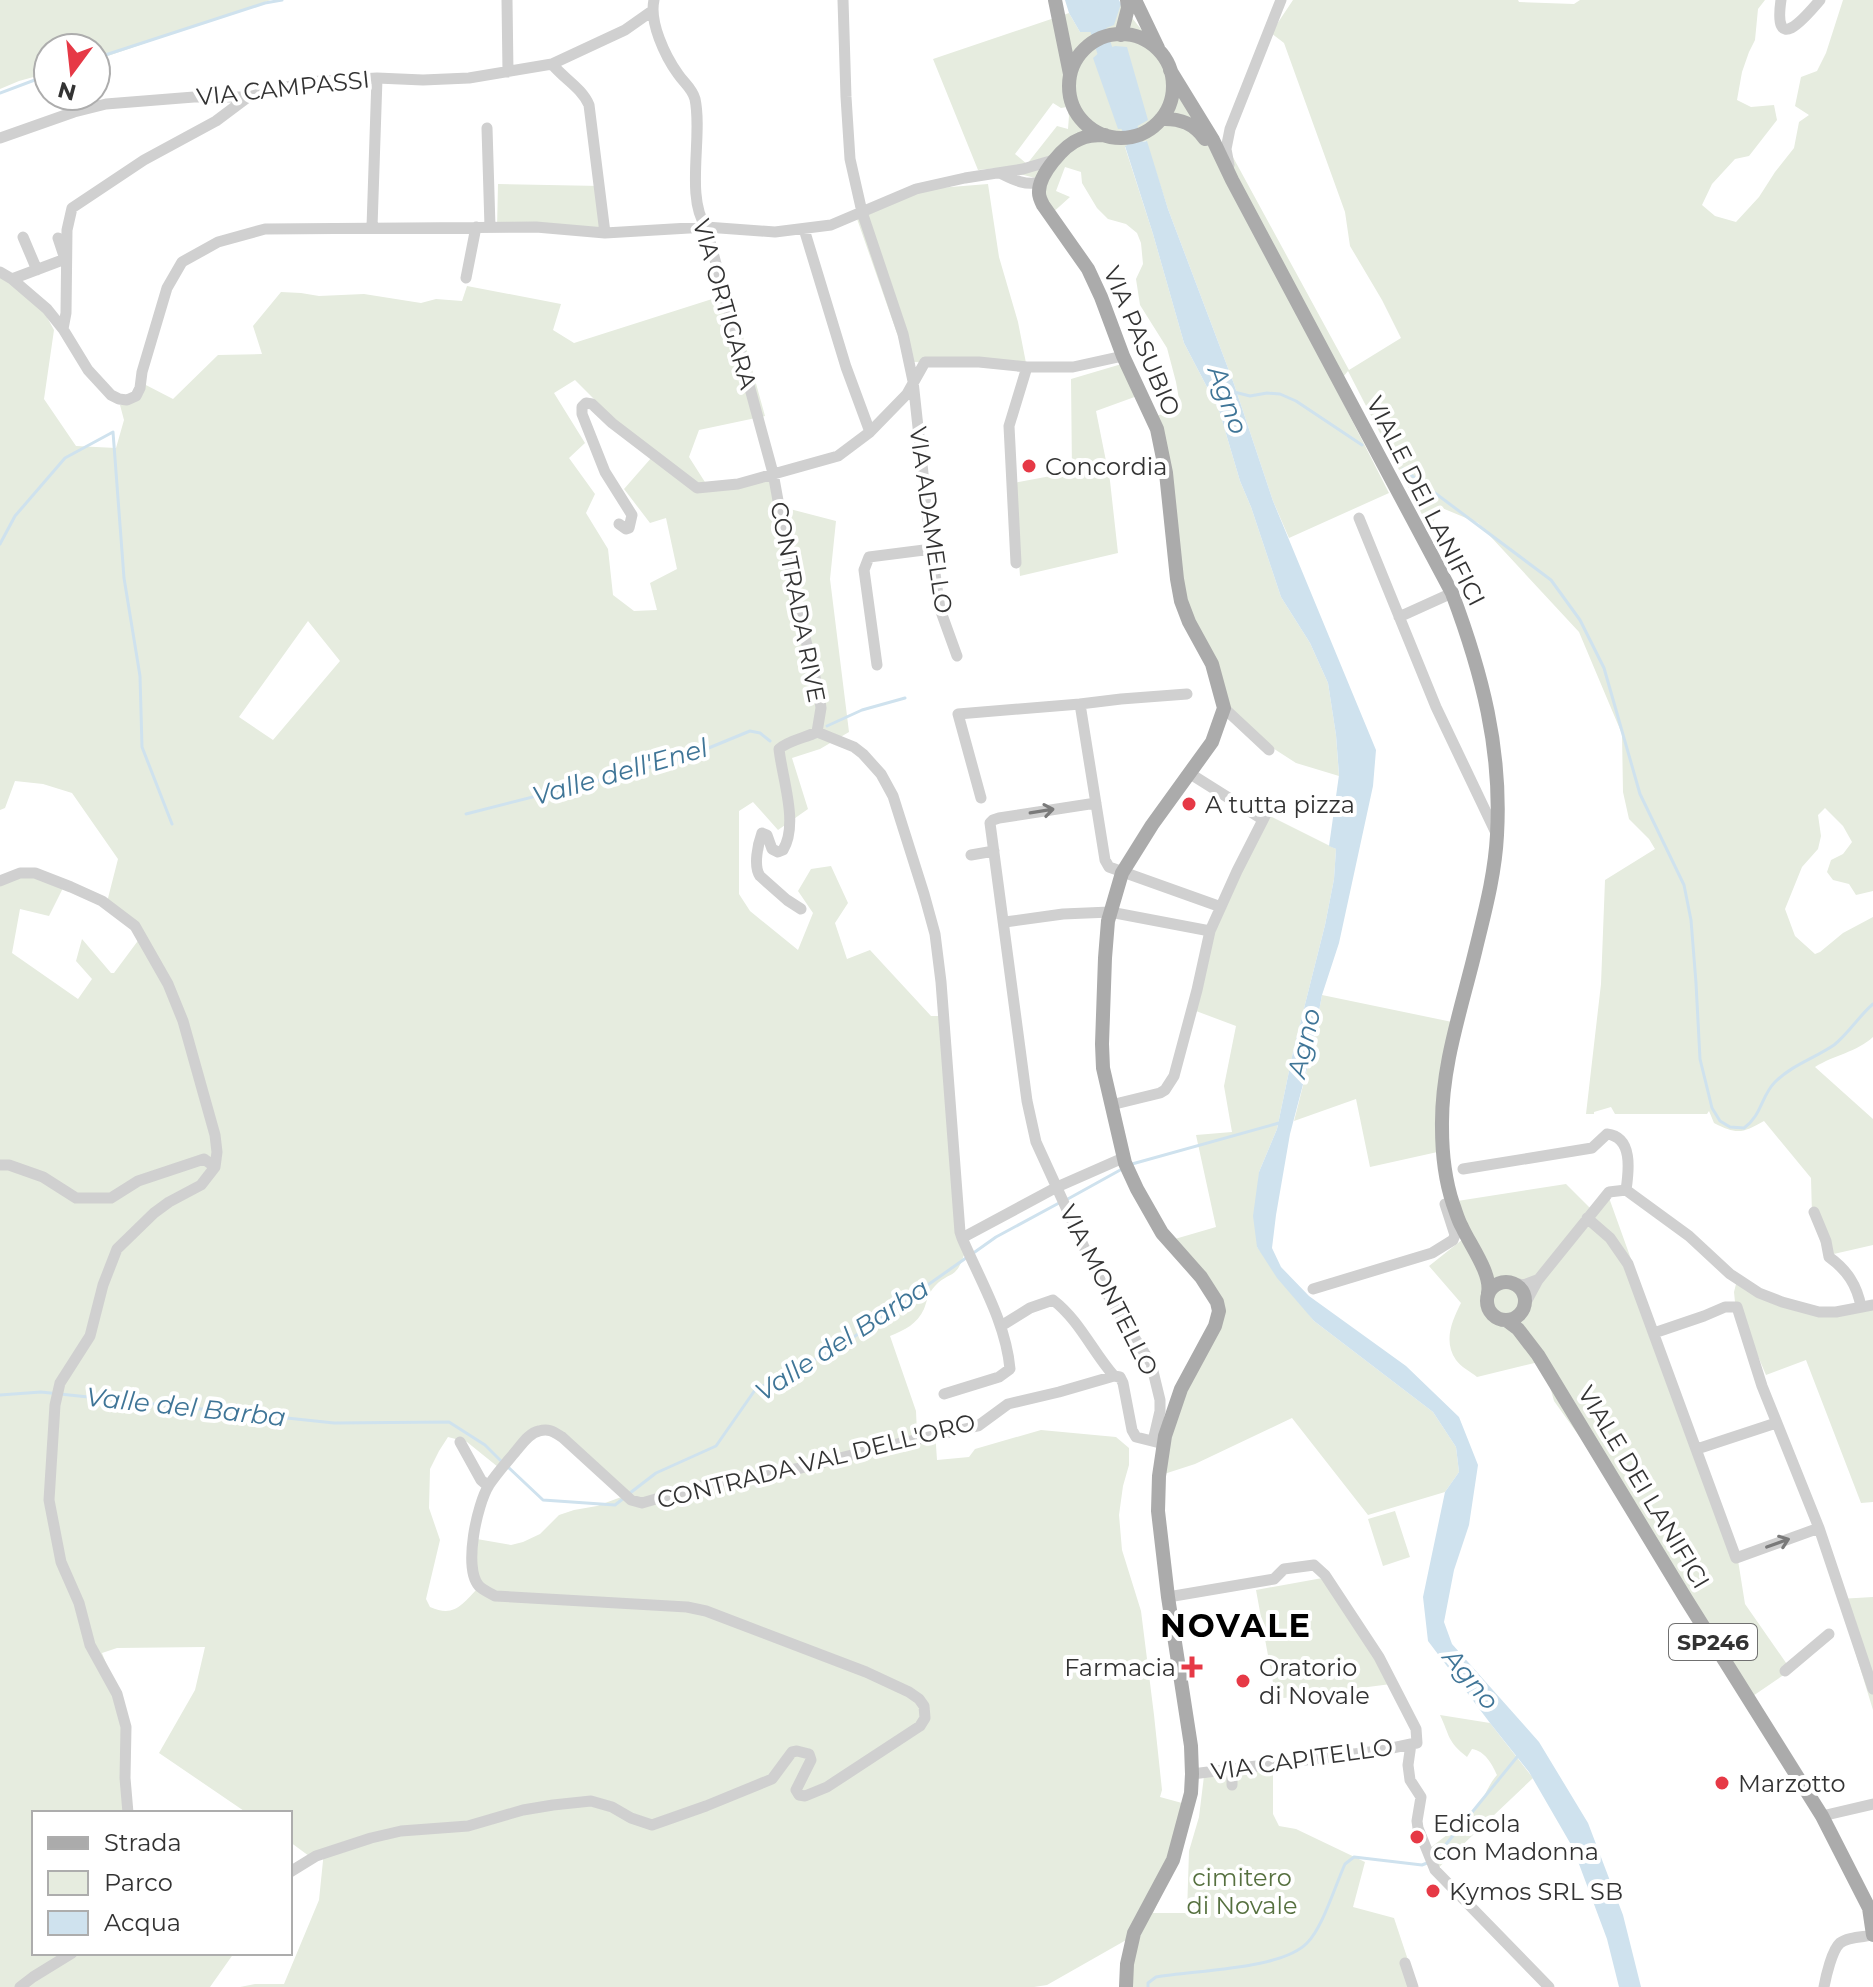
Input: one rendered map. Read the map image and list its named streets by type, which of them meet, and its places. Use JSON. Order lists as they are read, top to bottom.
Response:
{
  "streets": {
    "main road": ["VIA PASUBIO", "VIALE DEI LANIFICI", "SP246"],
    "street": [
      "VIA CAMPASSI",
      "VIA ORTIGARA",
      "VIA ADAMELLO",
      "CONTRADA RIVE",
      "VIA MONTELLO",
      "CONTRADA VAL DELL'ORO",
      "VIA CAPITELLO"
    ]
  },
  "crossings": [
    ["VIA CAMPASSI", "VIA ORTIGARA"],
    ["VIA ORTIGARA", "CONTRADA RIVE"]
  ],
  "districts": ["NOVALE"],
  "water": ["Agno", "Valle dell'Enel", "Valle del Barba"],
  "parks": ["cimitero di Novale"],
  "places": {
    "other": [
      "Concordia",
      "A tutta pizza",
      "Oratorio di Novale",
      "Marzotto",
      "Edicola con Madonna",
      "Kymos SRL SB"
    ],
    "health": ["Farmacia"]
  },
  "legend": ["Strada", "Parco", "Acqua"],
  "north": "bottom"
}
